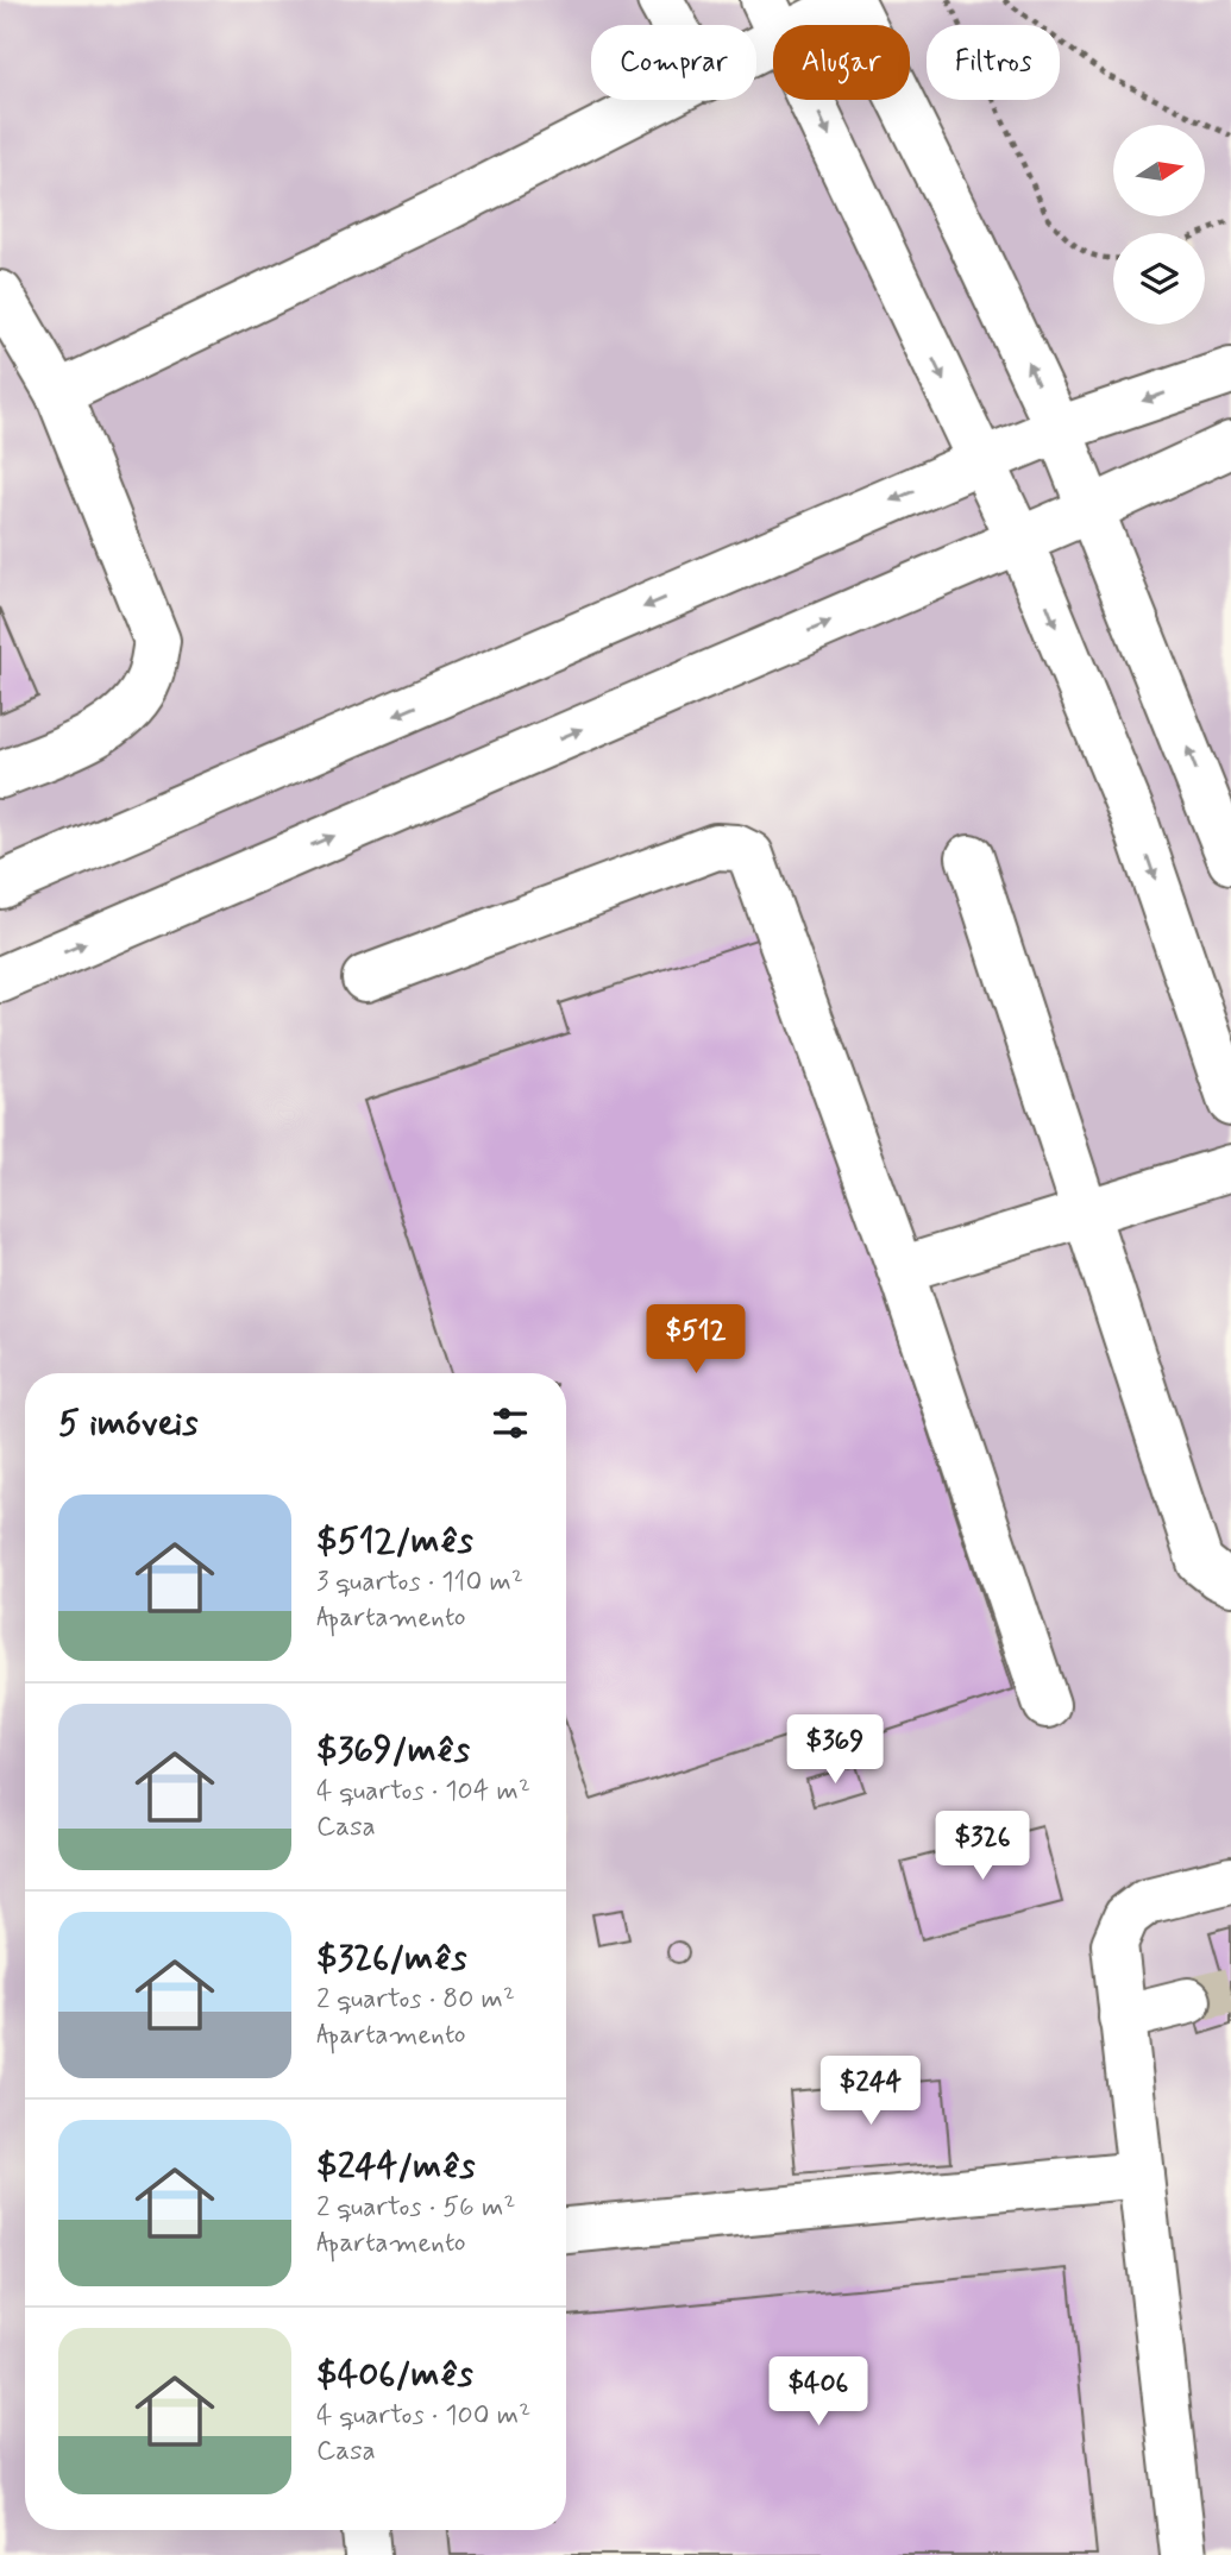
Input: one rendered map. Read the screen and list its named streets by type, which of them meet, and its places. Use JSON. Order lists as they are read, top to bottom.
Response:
{
  "north": "right",
  "page": {
    "chip": ["Comprar", "Alugar", "Filtros"],
    "price": [
      "$512",
      "$369",
      "$326",
      "$244",
      "$406"
    ],
    "heading": "5 imóveis",
    "list": [
      {
        "name": "$512/mês",
        "note": "3 quartos · 110 m² · Apartamento"
      },
      {
        "name": "$369/mês",
        "note": "4 quartos · 104 m² · Casa"
      },
      {
        "name": "$326/mês",
        "note": "2 quartos · 80 m² · Apartamento"
      },
      {
        "name": "$244/mês",
        "note": "2 quartos · 56 m² · Apartamento"
      },
      {
        "name": "$406/mês",
        "note": "4 quartos · 100 m² · Casa"
      }
    ]
  }
}
